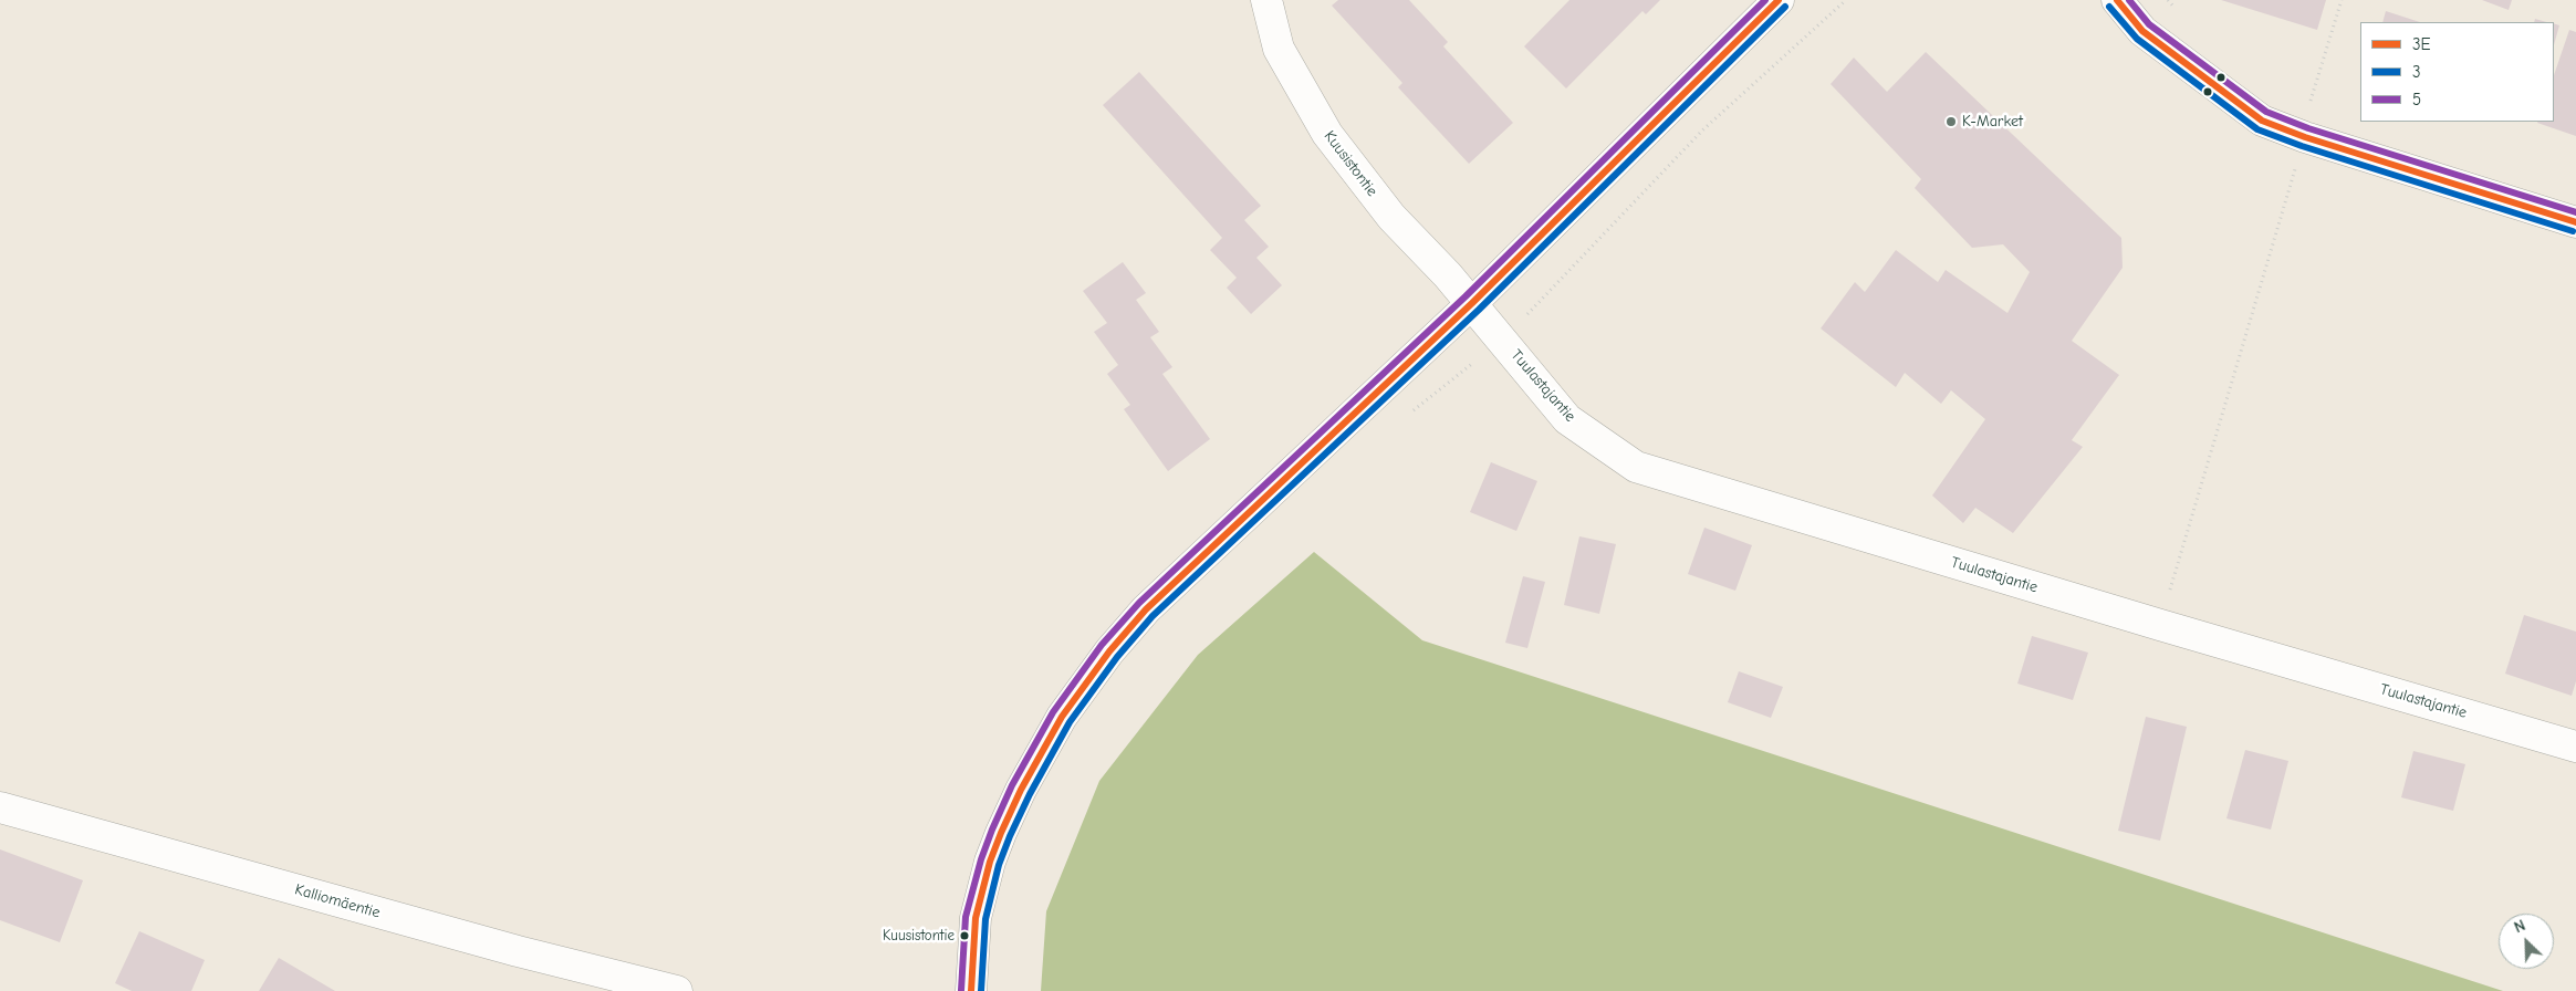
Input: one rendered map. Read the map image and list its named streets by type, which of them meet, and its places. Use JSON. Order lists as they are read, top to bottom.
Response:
{
  "streets": {
    "street": ["Kuusistontie", "Tuulastajantie", "Kalliomäentie"]
  },
  "crossings": [
    ["Kuusistontie", "Tuulastajantie"]
  ],
  "places": ["K-Market", "Kuusistontie"],
  "lines": ["transit line 3E", "transit line 5", "transit line 3"],
  "legend": ["3E", "3", "5"],
  "north": "top left"
}
